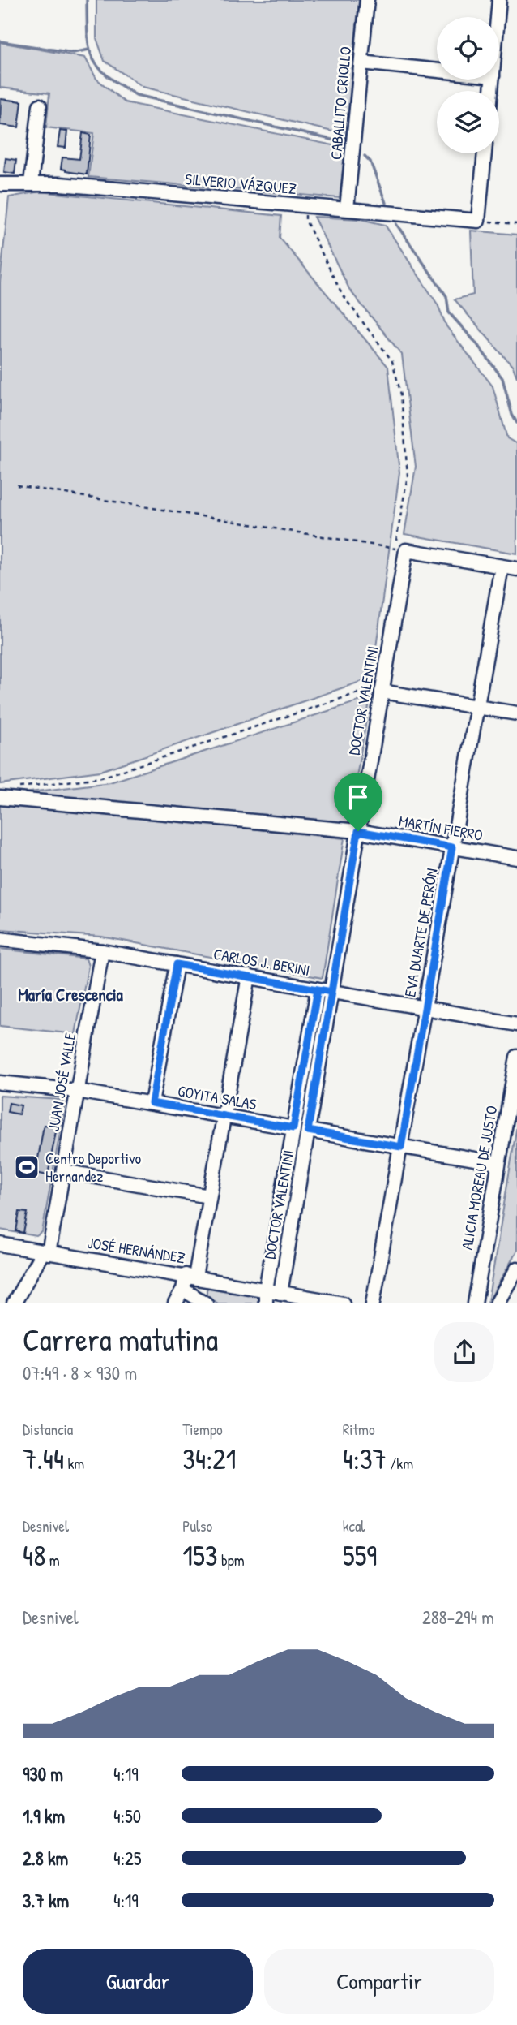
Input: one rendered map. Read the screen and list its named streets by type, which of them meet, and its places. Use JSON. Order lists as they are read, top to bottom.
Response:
{
  "streets": {
    "street": [
      "CABALLITO CRIOLLO",
      "SILVERIO VÁZQUEZ",
      "DOCTOR VALENTINI",
      "MARTÍN FIERRO",
      "EVA DUARTE DE PERÓN",
      "CARLOS J. BERINI",
      "JUAN JOSÉ VALLE",
      "GOYITA SALAS",
      "ALICIA MOREAU DE JUSTO",
      "JOSÉ HERNÁNDEZ"
    ]
  },
  "crossings": [
    ["CABALLITO CRIOLLO", "SILVERIO VÁZQUEZ"],
    ["DOCTOR VALENTINI", "MARTÍN FIERRO"],
    ["DOCTOR VALENTINI", "CARLOS J. BERINI"],
    ["DOCTOR VALENTINI", "GOYITA SALAS"],
    ["DOCTOR VALENTINI", "JOSÉ HERNÁNDEZ"],
    ["MARTÍN FIERRO", "EVA DUARTE DE PERÓN"],
    ["EVA DUARTE DE PERÓN", "CARLOS J. BERINI"],
    ["CARLOS J. BERINI", "JUAN JOSÉ VALLE"],
    ["JUAN JOSÉ VALLE", "GOYITA SALAS"],
    ["JUAN JOSÉ VALLE", "JOSÉ HERNÁNDEZ"]
  ],
  "districts": ["María Crescencia"],
  "places": {
    "sports": ["Centro Deportivo Hernandez"]
  },
  "page": {
    "heading": ["Carrera matutina", "07:49 · 8 × 930 m"],
    "stats": [
      ["Distancia", "7.44 km"],
      ["Tiempo", "34:21"],
      ["Ritmo", "4:37 /km"],
      ["Desnivel", "48 m"],
      ["Pulso", "153 bpm"],
      ["kcal", "559"]
    ],
    "chart": ["Desnivel", "288–294 m"],
    "list": [
      {
        "name": "930 m",
        "note": "4:19"
      },
      {
        "name": "1.9 km",
        "note": "4:50"
      },
      {
        "name": "2.8 km",
        "note": "4:25"
      },
      {
        "name": "3.7 km",
        "note": "4:19"
      }
    ],
    "buttons": ["Guardar", "Compartir"]
  }
}
